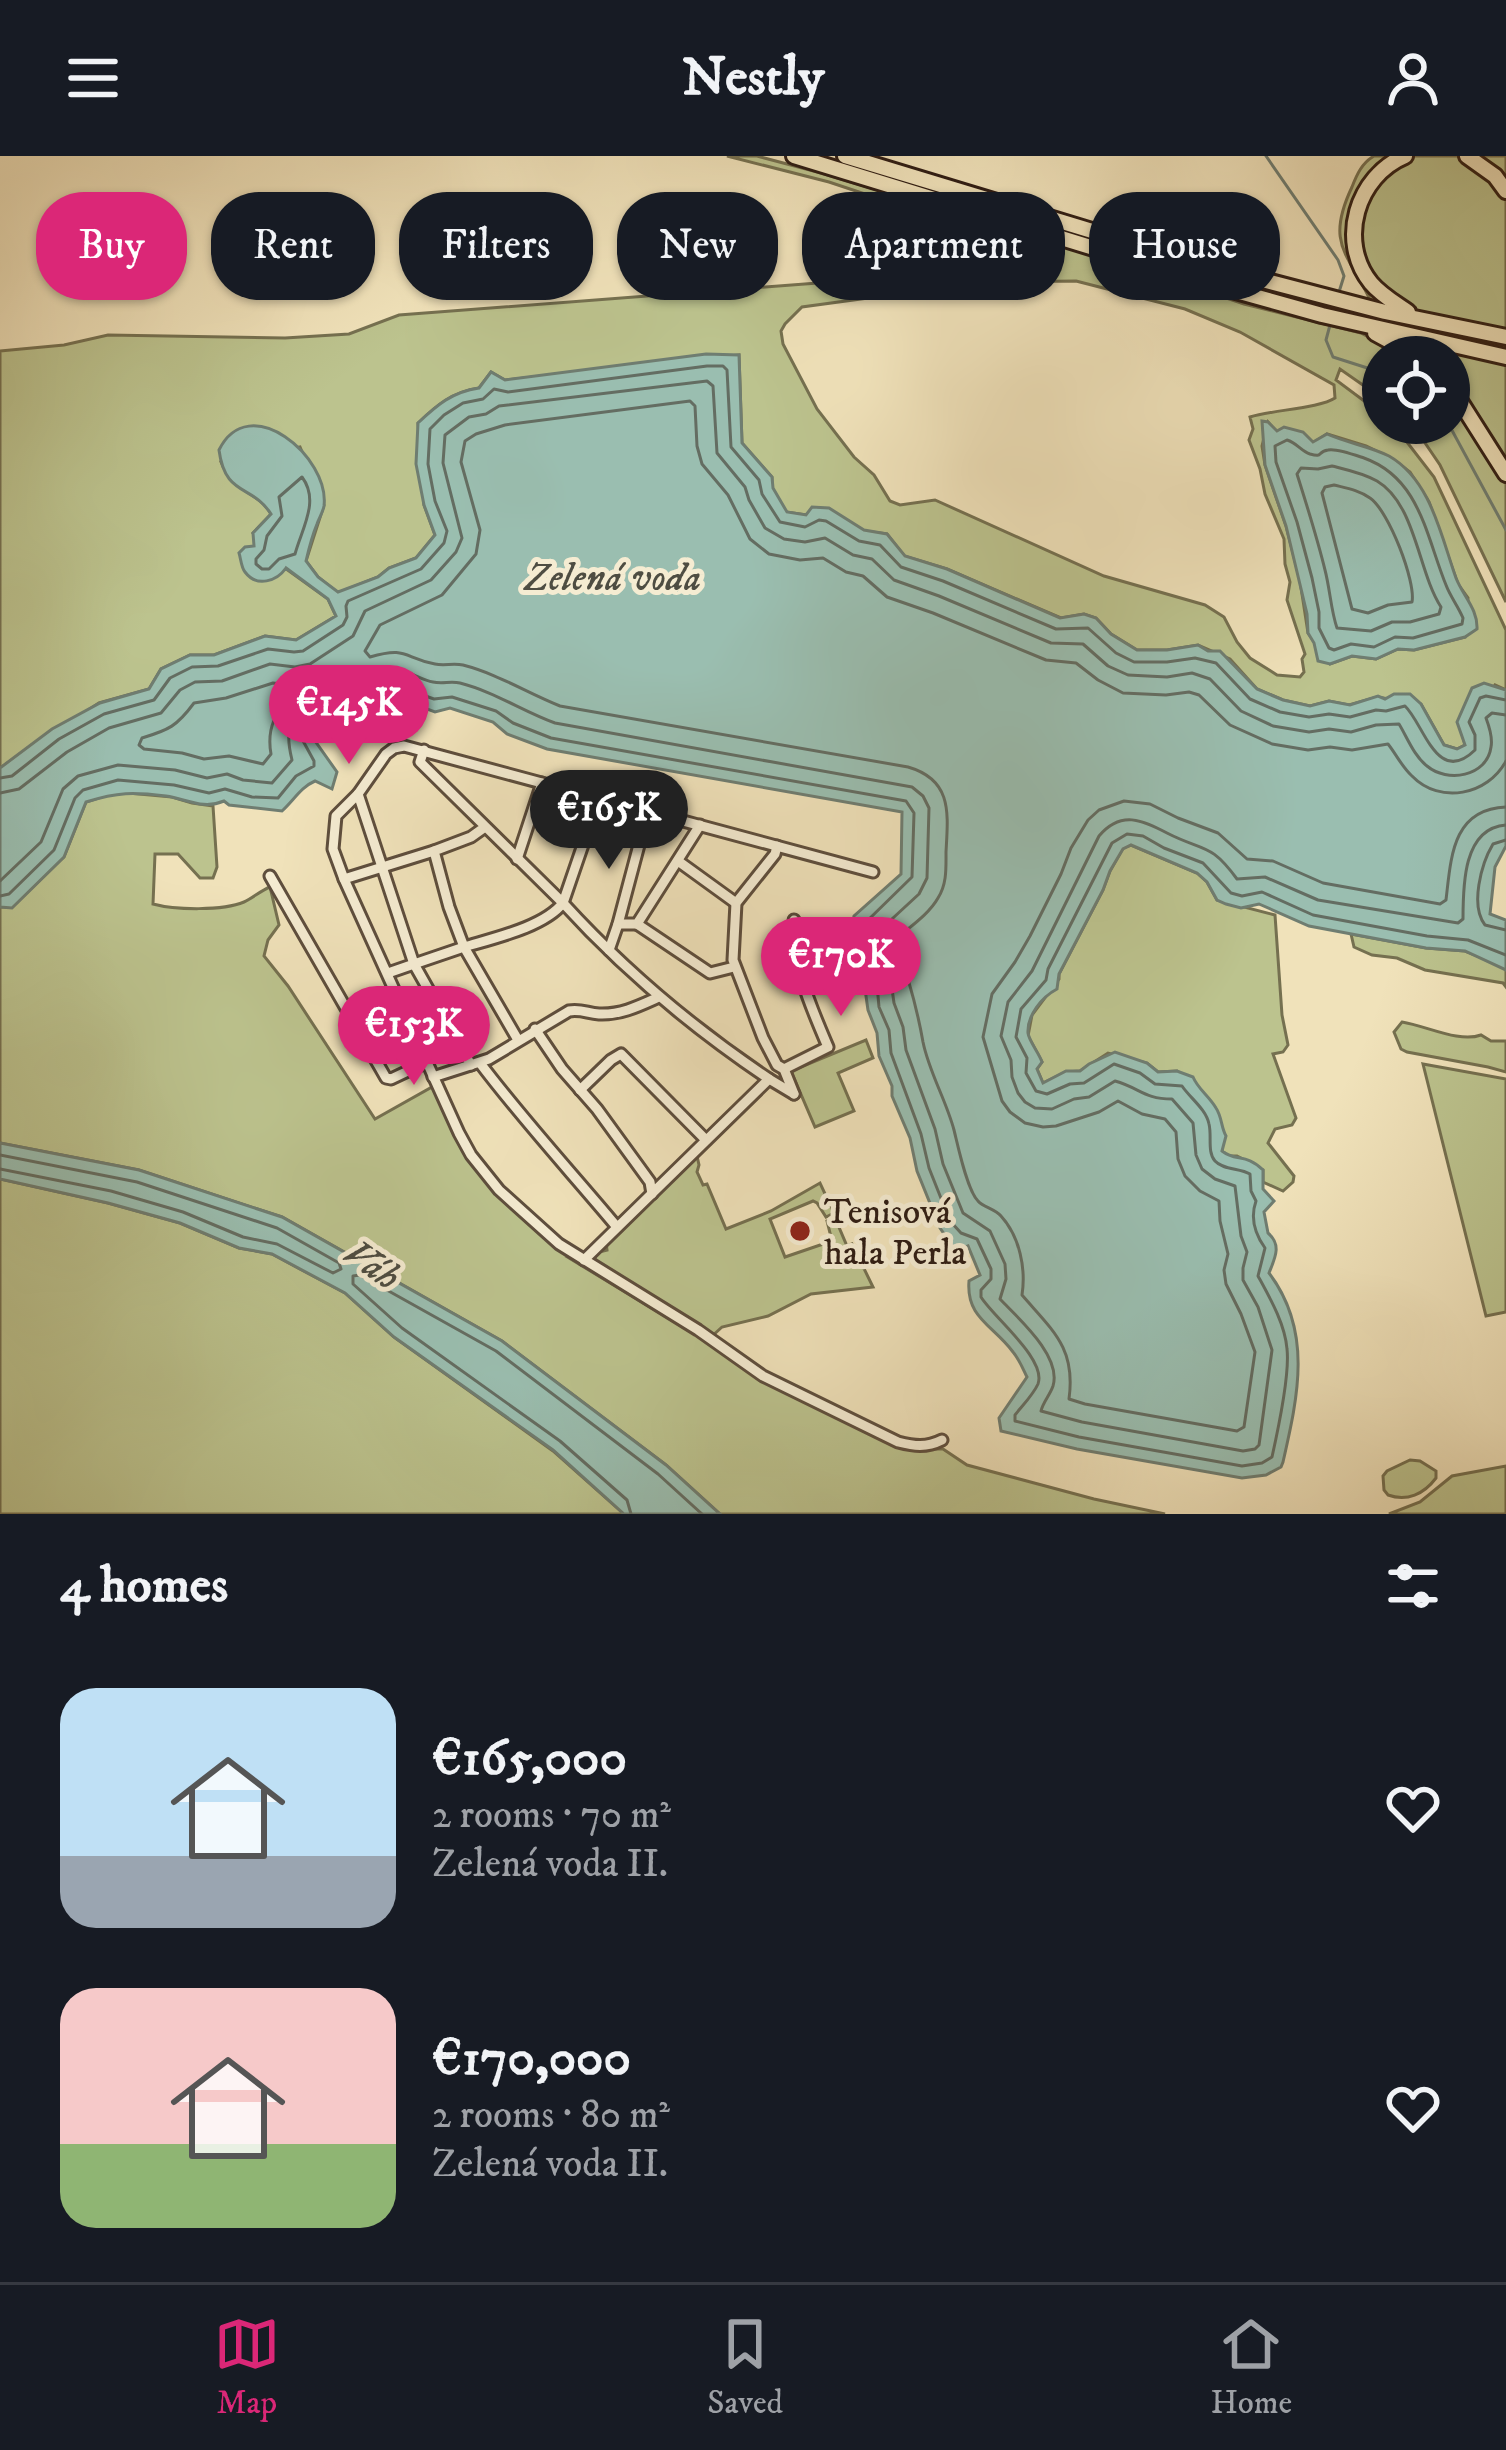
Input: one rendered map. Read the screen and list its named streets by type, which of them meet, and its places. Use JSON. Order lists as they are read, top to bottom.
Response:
{
  "water": ["Zelená voda", "Váh"],
  "places": ["Tenisová hala Perla"],
  "page": {
    "header": "Nestly",
    "chip": [
      "Buy",
      "Rent",
      "Filters",
      "New",
      "Apartment",
      "House"
    ],
    "price": [
      "€145K",
      "€165K",
      "€170K",
      "€153K"
    ],
    "heading": "4 homes",
    "list": [
      {
        "name": "€165,000",
        "note": "2 rooms · 70 m² · Zelená voda II."
      },
      {
        "name": "€170,000",
        "note": "2 rooms · 80 m² · Zelená voda II."
      }
    ],
    "tabs": ["Map", "Saved", "Home"]
  }
}
